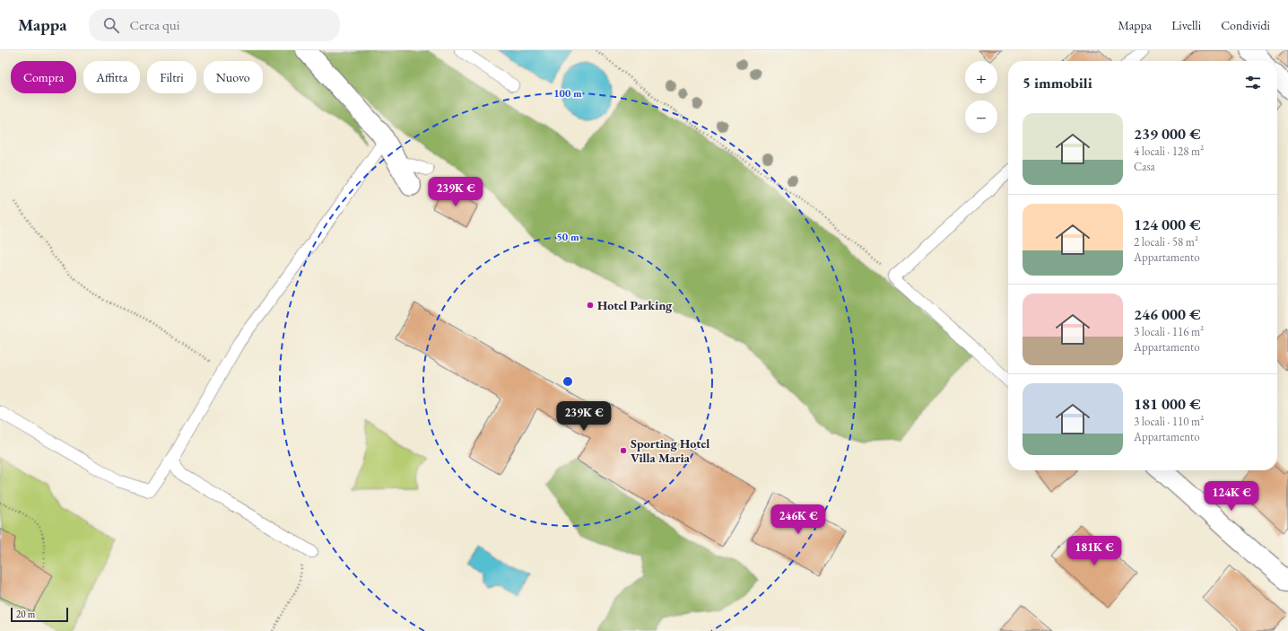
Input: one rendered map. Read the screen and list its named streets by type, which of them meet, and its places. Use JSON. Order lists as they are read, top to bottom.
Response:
{
  "places": ["Hotel Parking", "Sporting Hotel Villa Maria"],
  "scale_bar": "20 m",
  "page": {
    "header": "Mappa",
    "search": "Cerca qui",
    "nav": ["Mappa", "Livelli", "Condividi"],
    "map_buttons": ["+", "−"],
    "chip": [
      "Compra",
      "Affitta",
      "Filtri",
      "Nuovo"
    ],
    "heading": "5 immobili",
    "list": [
      {
        "name": "239 000 €",
        "note": "4 locali · 128 m² · Casa"
      },
      {
        "name": "124 000 €",
        "note": "2 locali · 58 m² · Appartamento"
      },
      {
        "name": "246 000 €",
        "note": "3 locali · 116 m² · Appartamento"
      },
      {
        "name": "181 000 €",
        "note": "3 locali · 110 m² · Appartamento"
      }
    ],
    "price": [
      "239K €",
      "239K €",
      "124K €",
      "246K €",
      "181K €"
    ],
    "scale": "20 m"
  },
  "rings": ["100 m", "50 m"]
}
